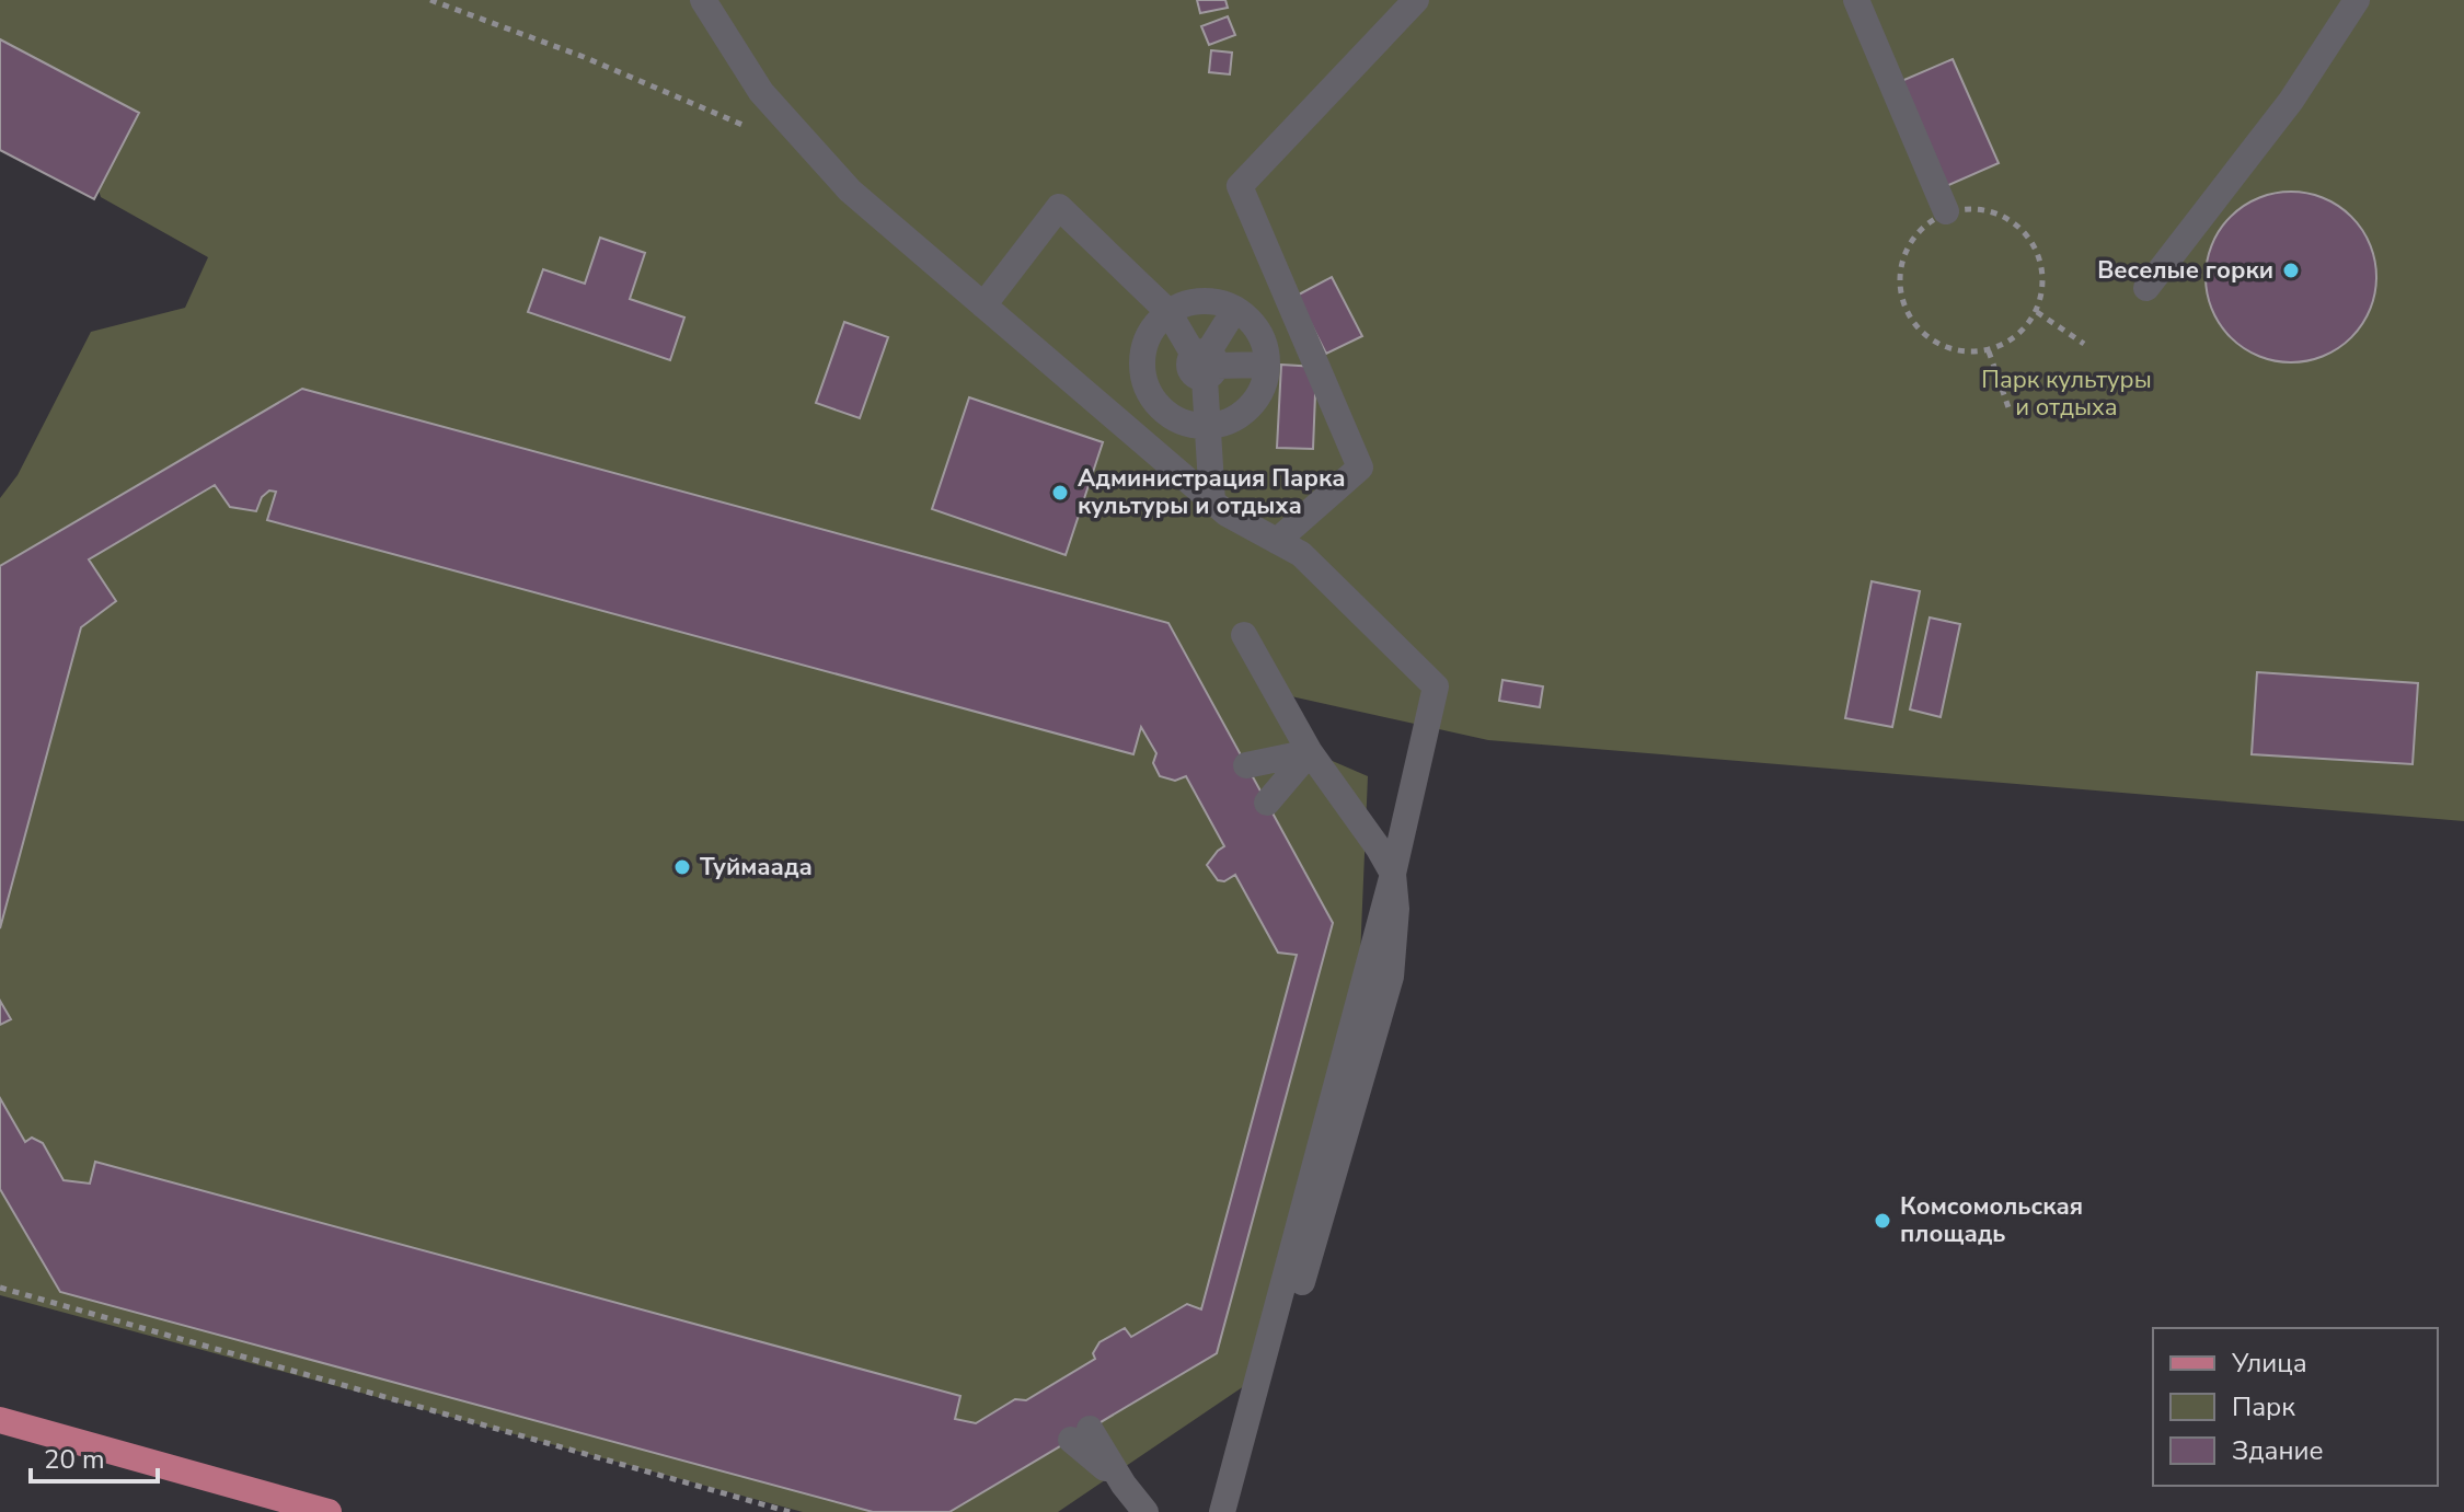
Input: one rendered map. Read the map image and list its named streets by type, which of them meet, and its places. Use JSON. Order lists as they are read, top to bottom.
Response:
{
  "parks": ["Парк культуры и отдыха"],
  "places": [
    "Веселые горки",
    "Администрация Парка культуры и отдыха",
    "Туймаада",
    "Комсомольская площадь"
  ],
  "legend": ["Улица", "Парк", "Здание"],
  "scale_bar": "20 m"
}
